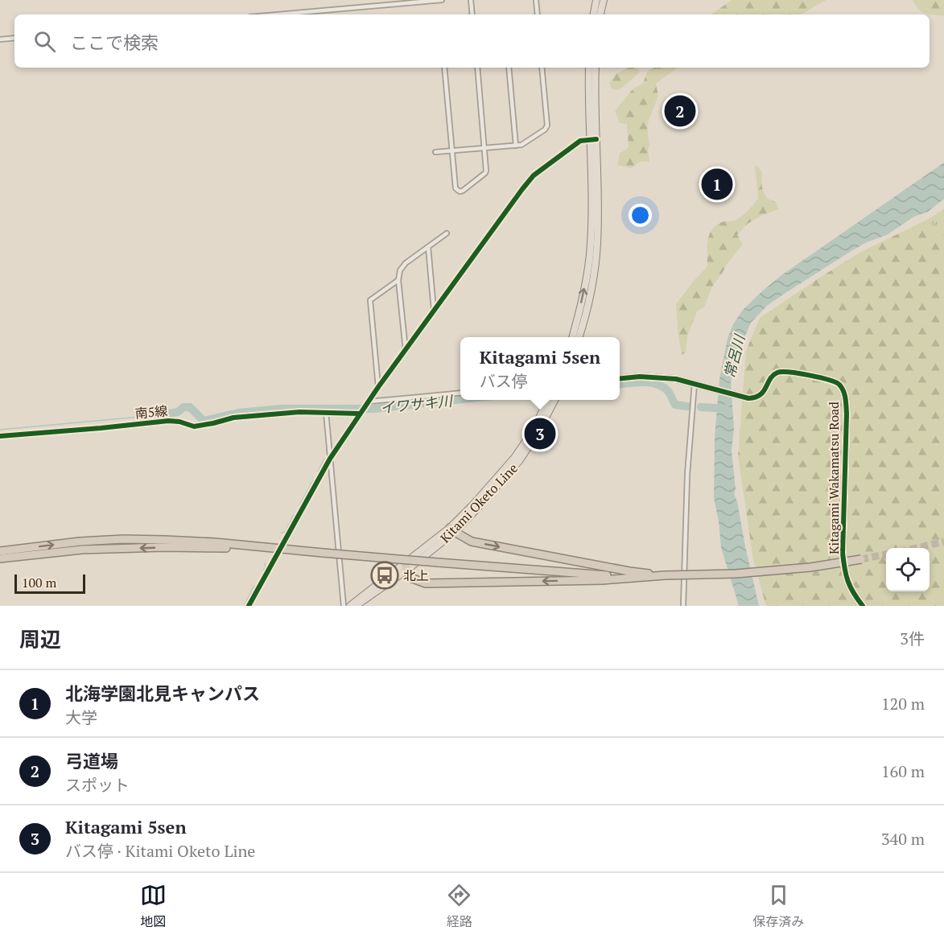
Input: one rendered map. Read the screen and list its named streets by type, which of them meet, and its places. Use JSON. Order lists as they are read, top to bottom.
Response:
{
  "streets": {
    "main road": ["Kitami Oketo Line"],
    "street": ["南5線", "Kitagami Wakamatsu Road"]
  },
  "water": ["常呂川", "イワサキ川"],
  "places": {
    "bus stop": ["北上"]
  },
  "scale_bar": "100 m",
  "page": {
    "search": "ここで検索",
    "pins": ["2", "1", "3"],
    "popup": ["Kitagami 5sen", "バス停"],
    "scale": "100 m",
    "heading": ["周辺", "3件"],
    "list": [
      {
        "mark": "1",
        "name": "北海学園北見キャンパス",
        "note": "大学",
        "value": "120 m"
      },
      {
        "mark": "2",
        "name": "弓道場",
        "note": "スポット",
        "value": "160 m"
      },
      {
        "mark": "3",
        "name": "Kitagami 5sen",
        "note": "バス停 · Kitami Oketo Line",
        "value": "340 m"
      }
    ],
    "nav": ["地図", "経路", "保存済み"]
  }
}
